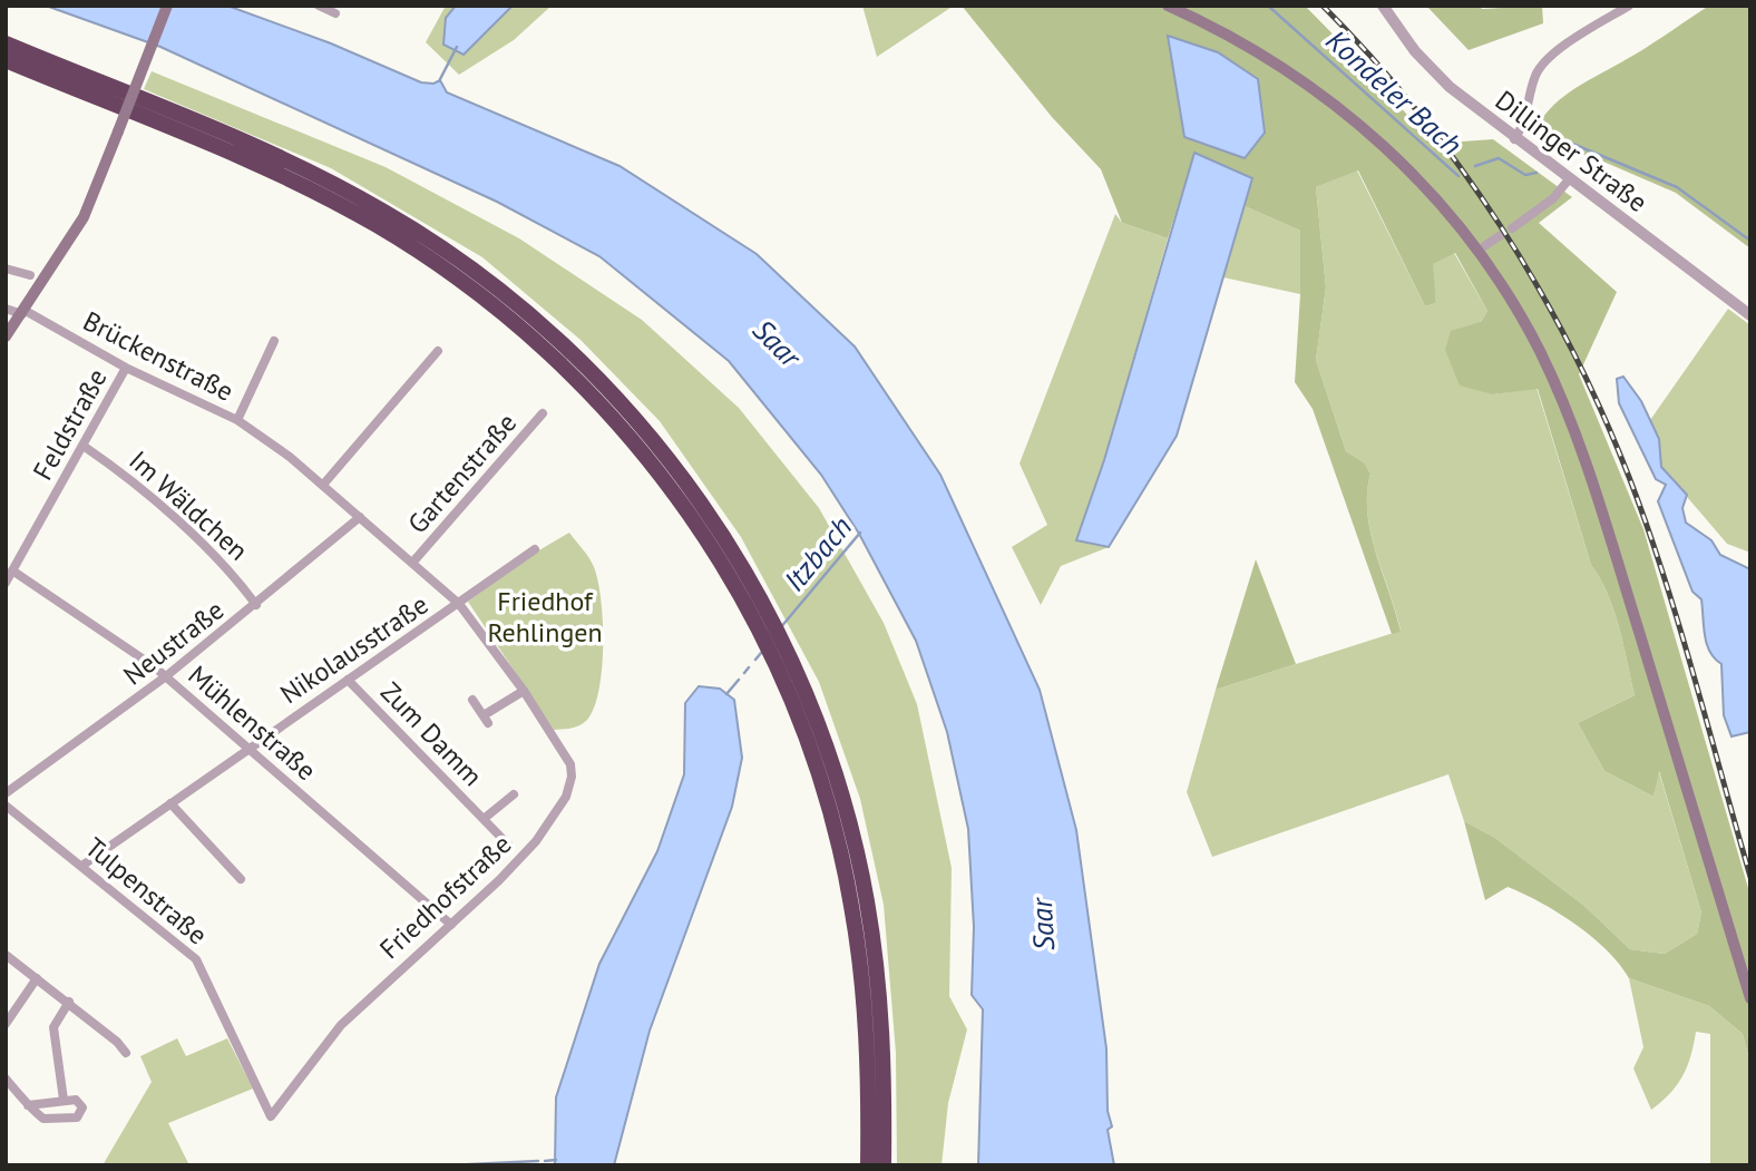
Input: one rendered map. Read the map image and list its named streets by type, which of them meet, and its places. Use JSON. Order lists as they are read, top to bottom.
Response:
{
  "streets": {
    "street": [
      "Dillinger Straße",
      "Brückenstraße",
      "Feldstraße",
      "Gartenstraße",
      "Im Wäldchen",
      "Neustraße",
      "Nikolausstraße",
      "Mühlenstraße",
      "Zum Damm",
      "Tulpenstraße",
      "Friedhofstraße"
    ]
  },
  "crossings": [
    ["Brückenstraße", "Feldstraße"],
    ["Brückenstraße", "Friedhofstraße"],
    ["Feldstraße", "Im Wäldchen"],
    ["Feldstraße", "Mühlenstraße"],
    ["Gartenstraße", "Friedhofstraße"],
    ["Im Wäldchen", "Neustraße"],
    ["Neustraße", "Mühlenstraße"],
    ["Neustraße", "Friedhofstraße"],
    ["Nikolausstraße", "Mühlenstraße"],
    ["Nikolausstraße", "Zum Damm"],
    ["Nikolausstraße", "Tulpenstraße"],
    ["Nikolausstraße", "Friedhofstraße"],
    ["Mühlenstraße", "Friedhofstraße"],
    ["Tulpenstraße", "Friedhofstraße"]
  ],
  "water": ["Kondeler Bach", "Saar", "Itzbach"],
  "parks": ["Friedhof Rehlingen"]
}
